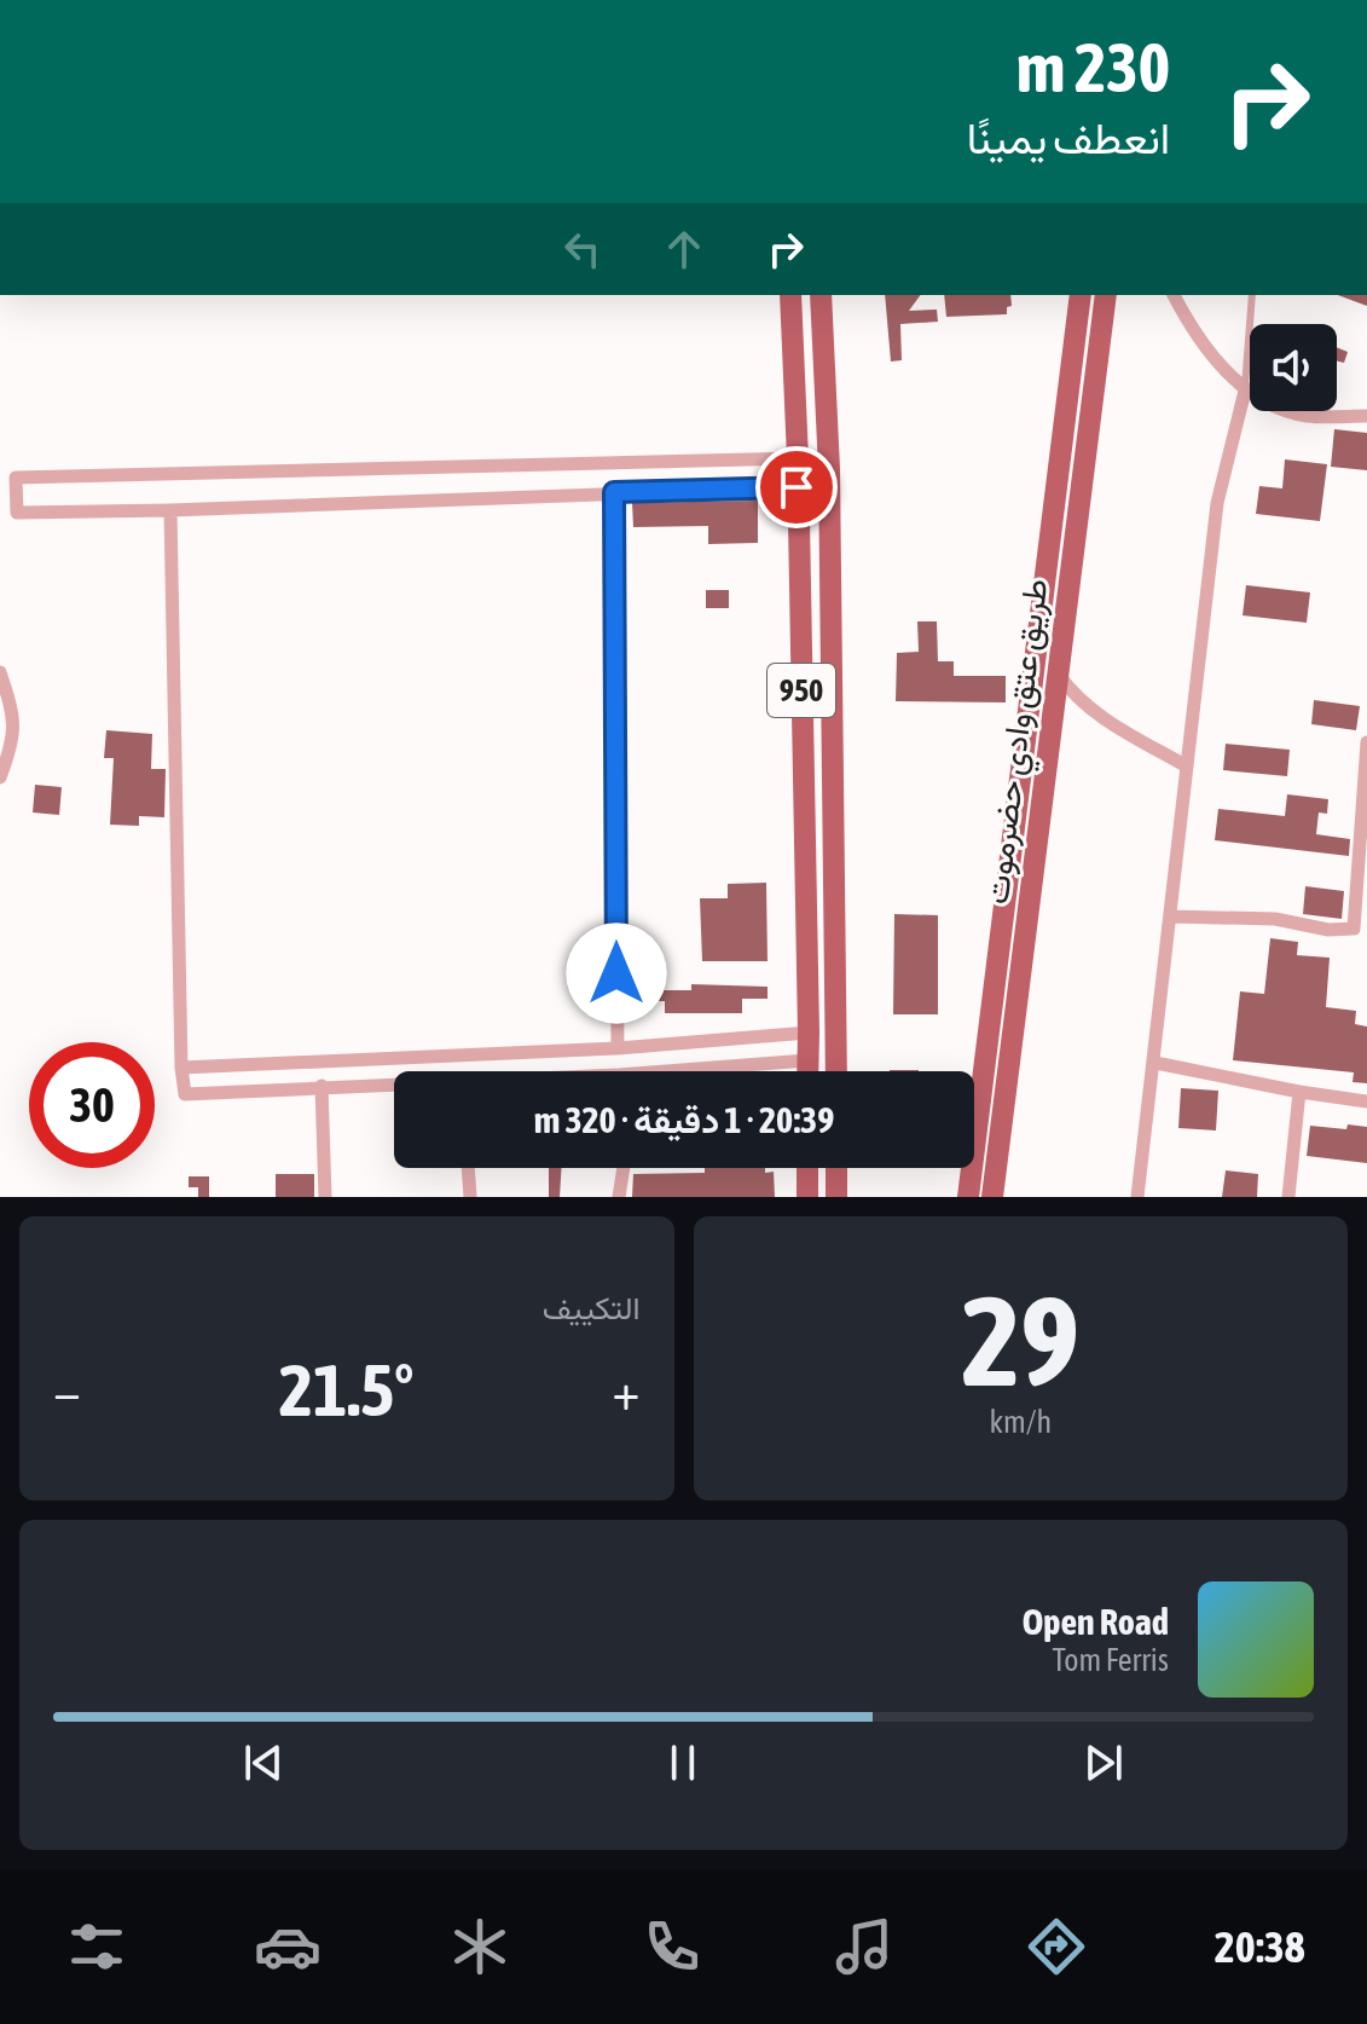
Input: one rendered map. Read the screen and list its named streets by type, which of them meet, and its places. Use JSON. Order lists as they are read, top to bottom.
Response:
{
  "streets": {
    "main road": ["950", "طريق عتق وادي حضرموت"]
  },
  "page": {
    "turn": ["230 m", "انعطف يمينًا"],
    "limit": "30",
    "trip": "20:39 · 1 دقيقة · 320 m",
    "tile": [
      ["29", "km/h"],
      "التكييف"
    ],
    "heat": ["−", "21.5°", "+"],
    "song": ["Open Road", "Tom Ferris"],
    "tabs": "20:38"
  }
}
